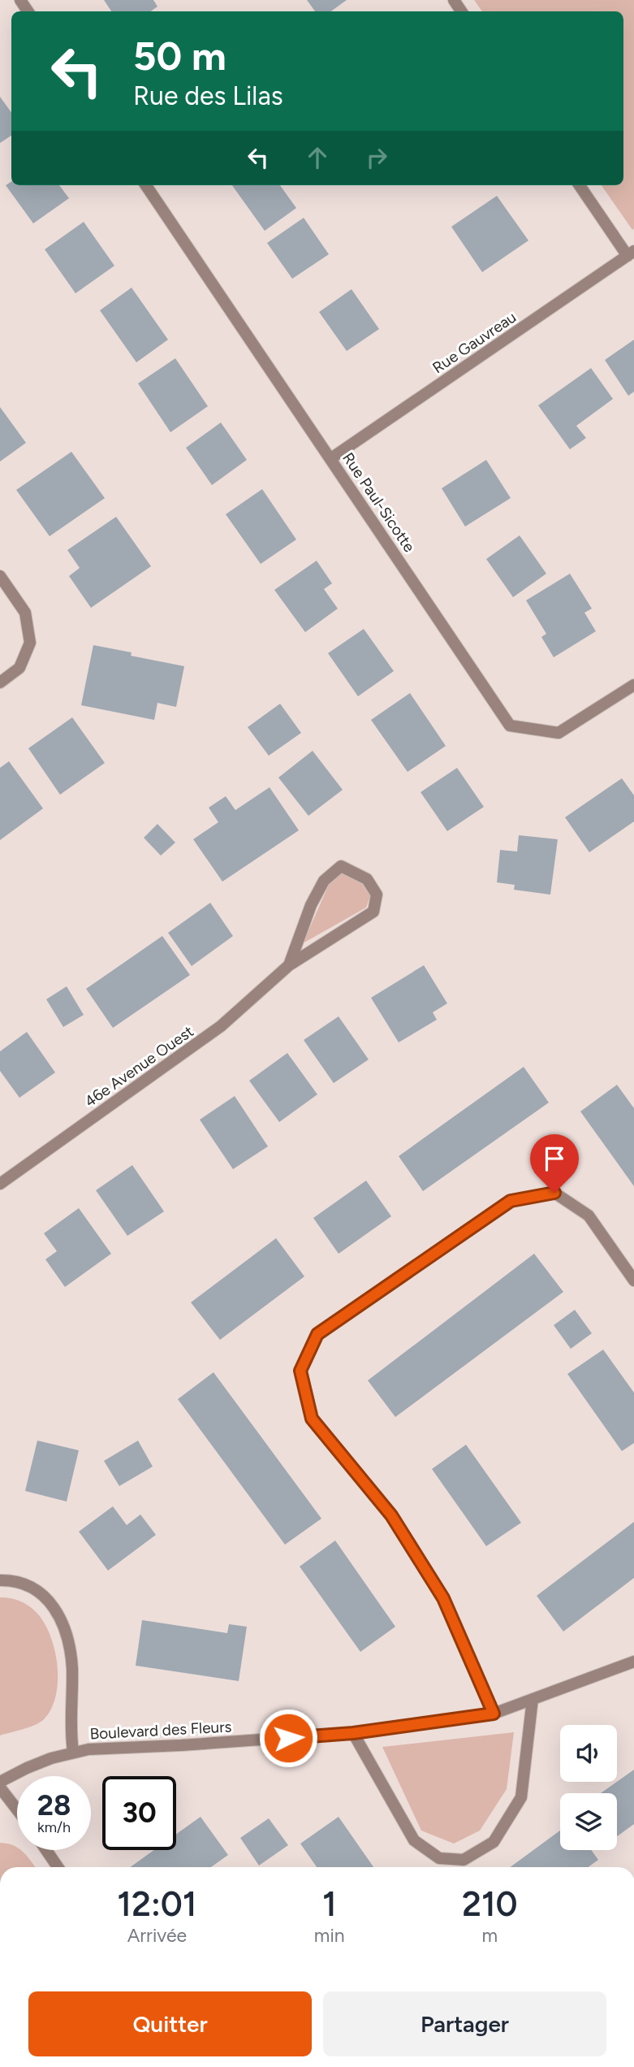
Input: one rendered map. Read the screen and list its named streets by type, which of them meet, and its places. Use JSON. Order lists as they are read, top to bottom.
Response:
{
  "streets": {
    "street": [
      "Rue Gauvreau",
      "Rue Paul-Sicotte",
      "46e Avenue Ouest",
      "Boulevard des Fleurs"
    ]
  },
  "crossings": [
    ["Rue Gauvreau", "Rue Paul-Sicotte"]
  ],
  "page": {
    "turn": ["50 m", "Rue des Lilas"],
    "speed": "28 km/h",
    "limit": "30",
    "eta": [
      "12:01",
      "Arrivée",
      "1",
      "min",
      "210",
      "m"
    ],
    "buttons": ["Quitter", "Partager"]
  }
}
